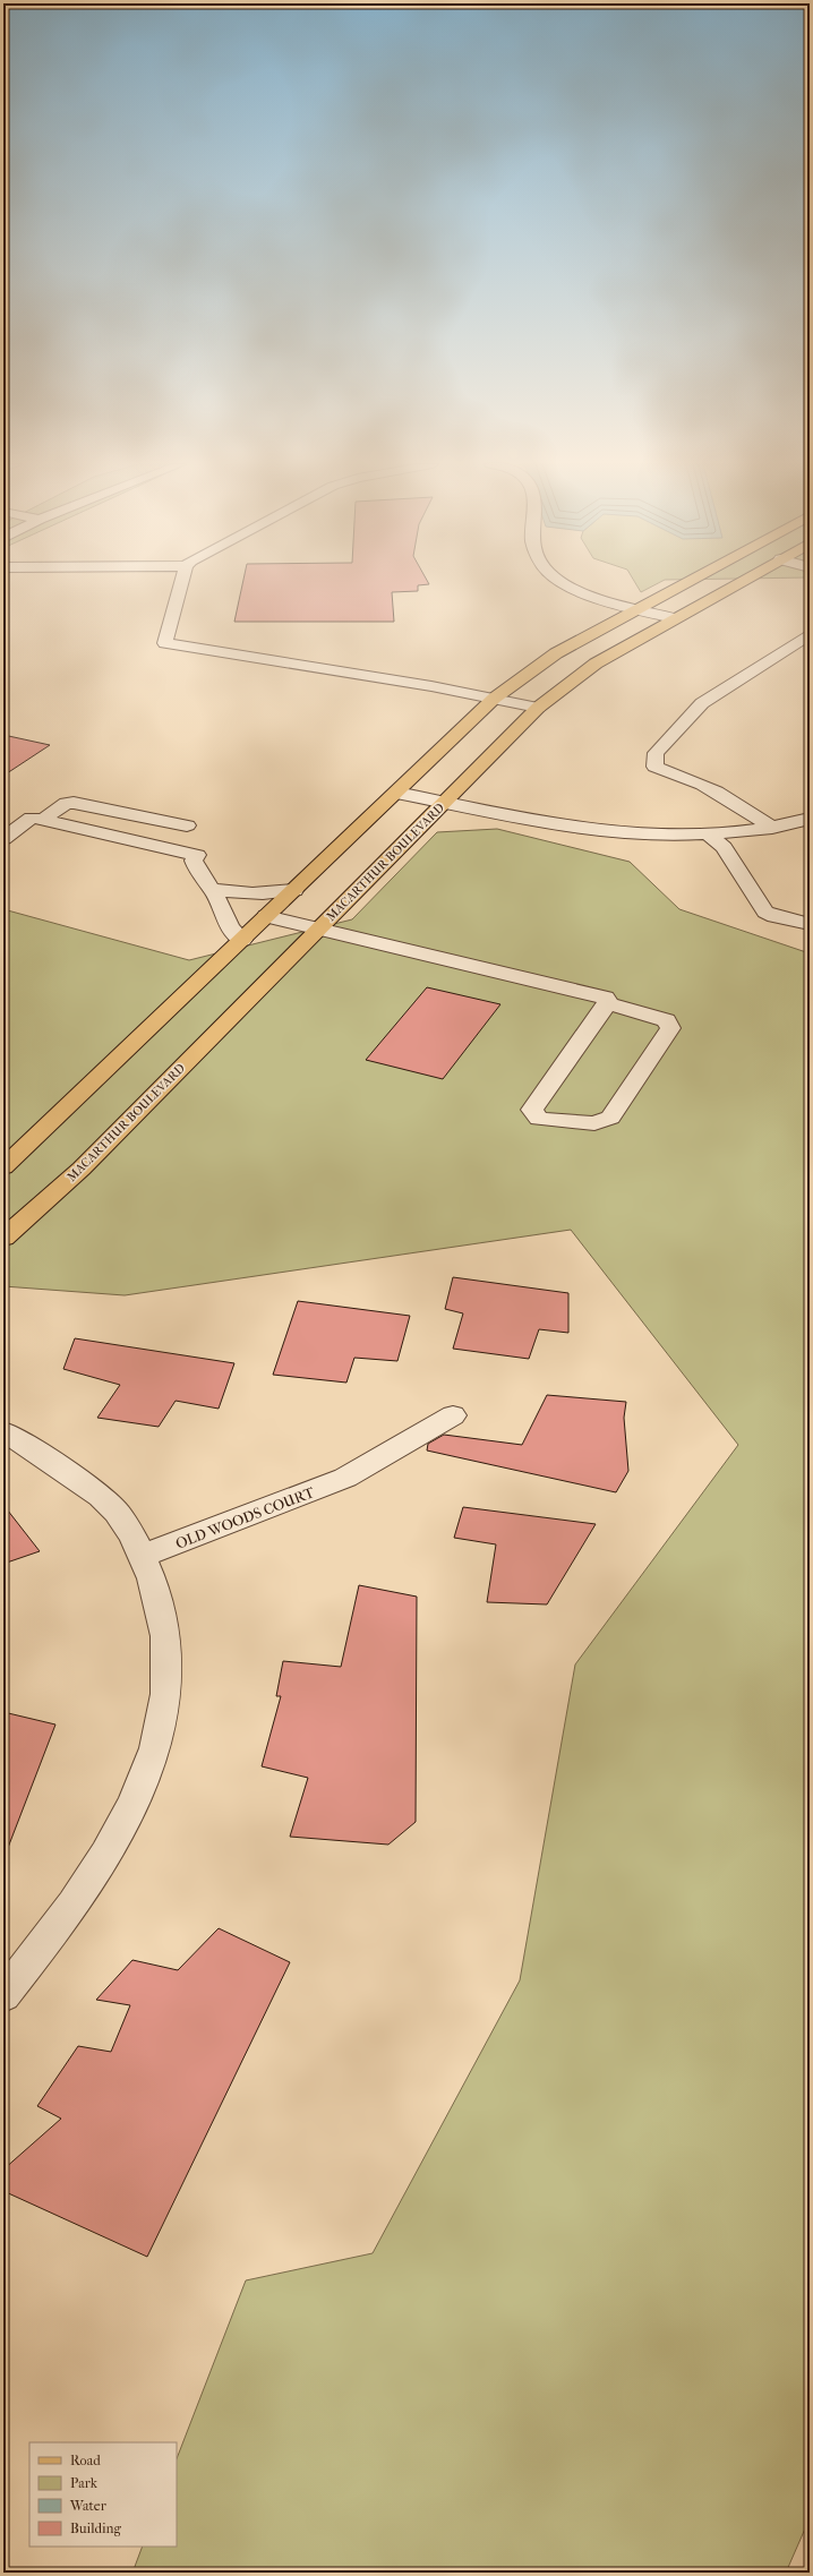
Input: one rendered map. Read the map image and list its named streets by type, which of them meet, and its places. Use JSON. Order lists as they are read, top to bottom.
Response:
{
  "streets": {
    "main road": ["MACARTHUR BOULEVARD"],
    "street": ["OLD WOODS COURT"]
  },
  "legend": [
    "Road",
    "Park",
    "Water",
    "Building"
  ]
}
